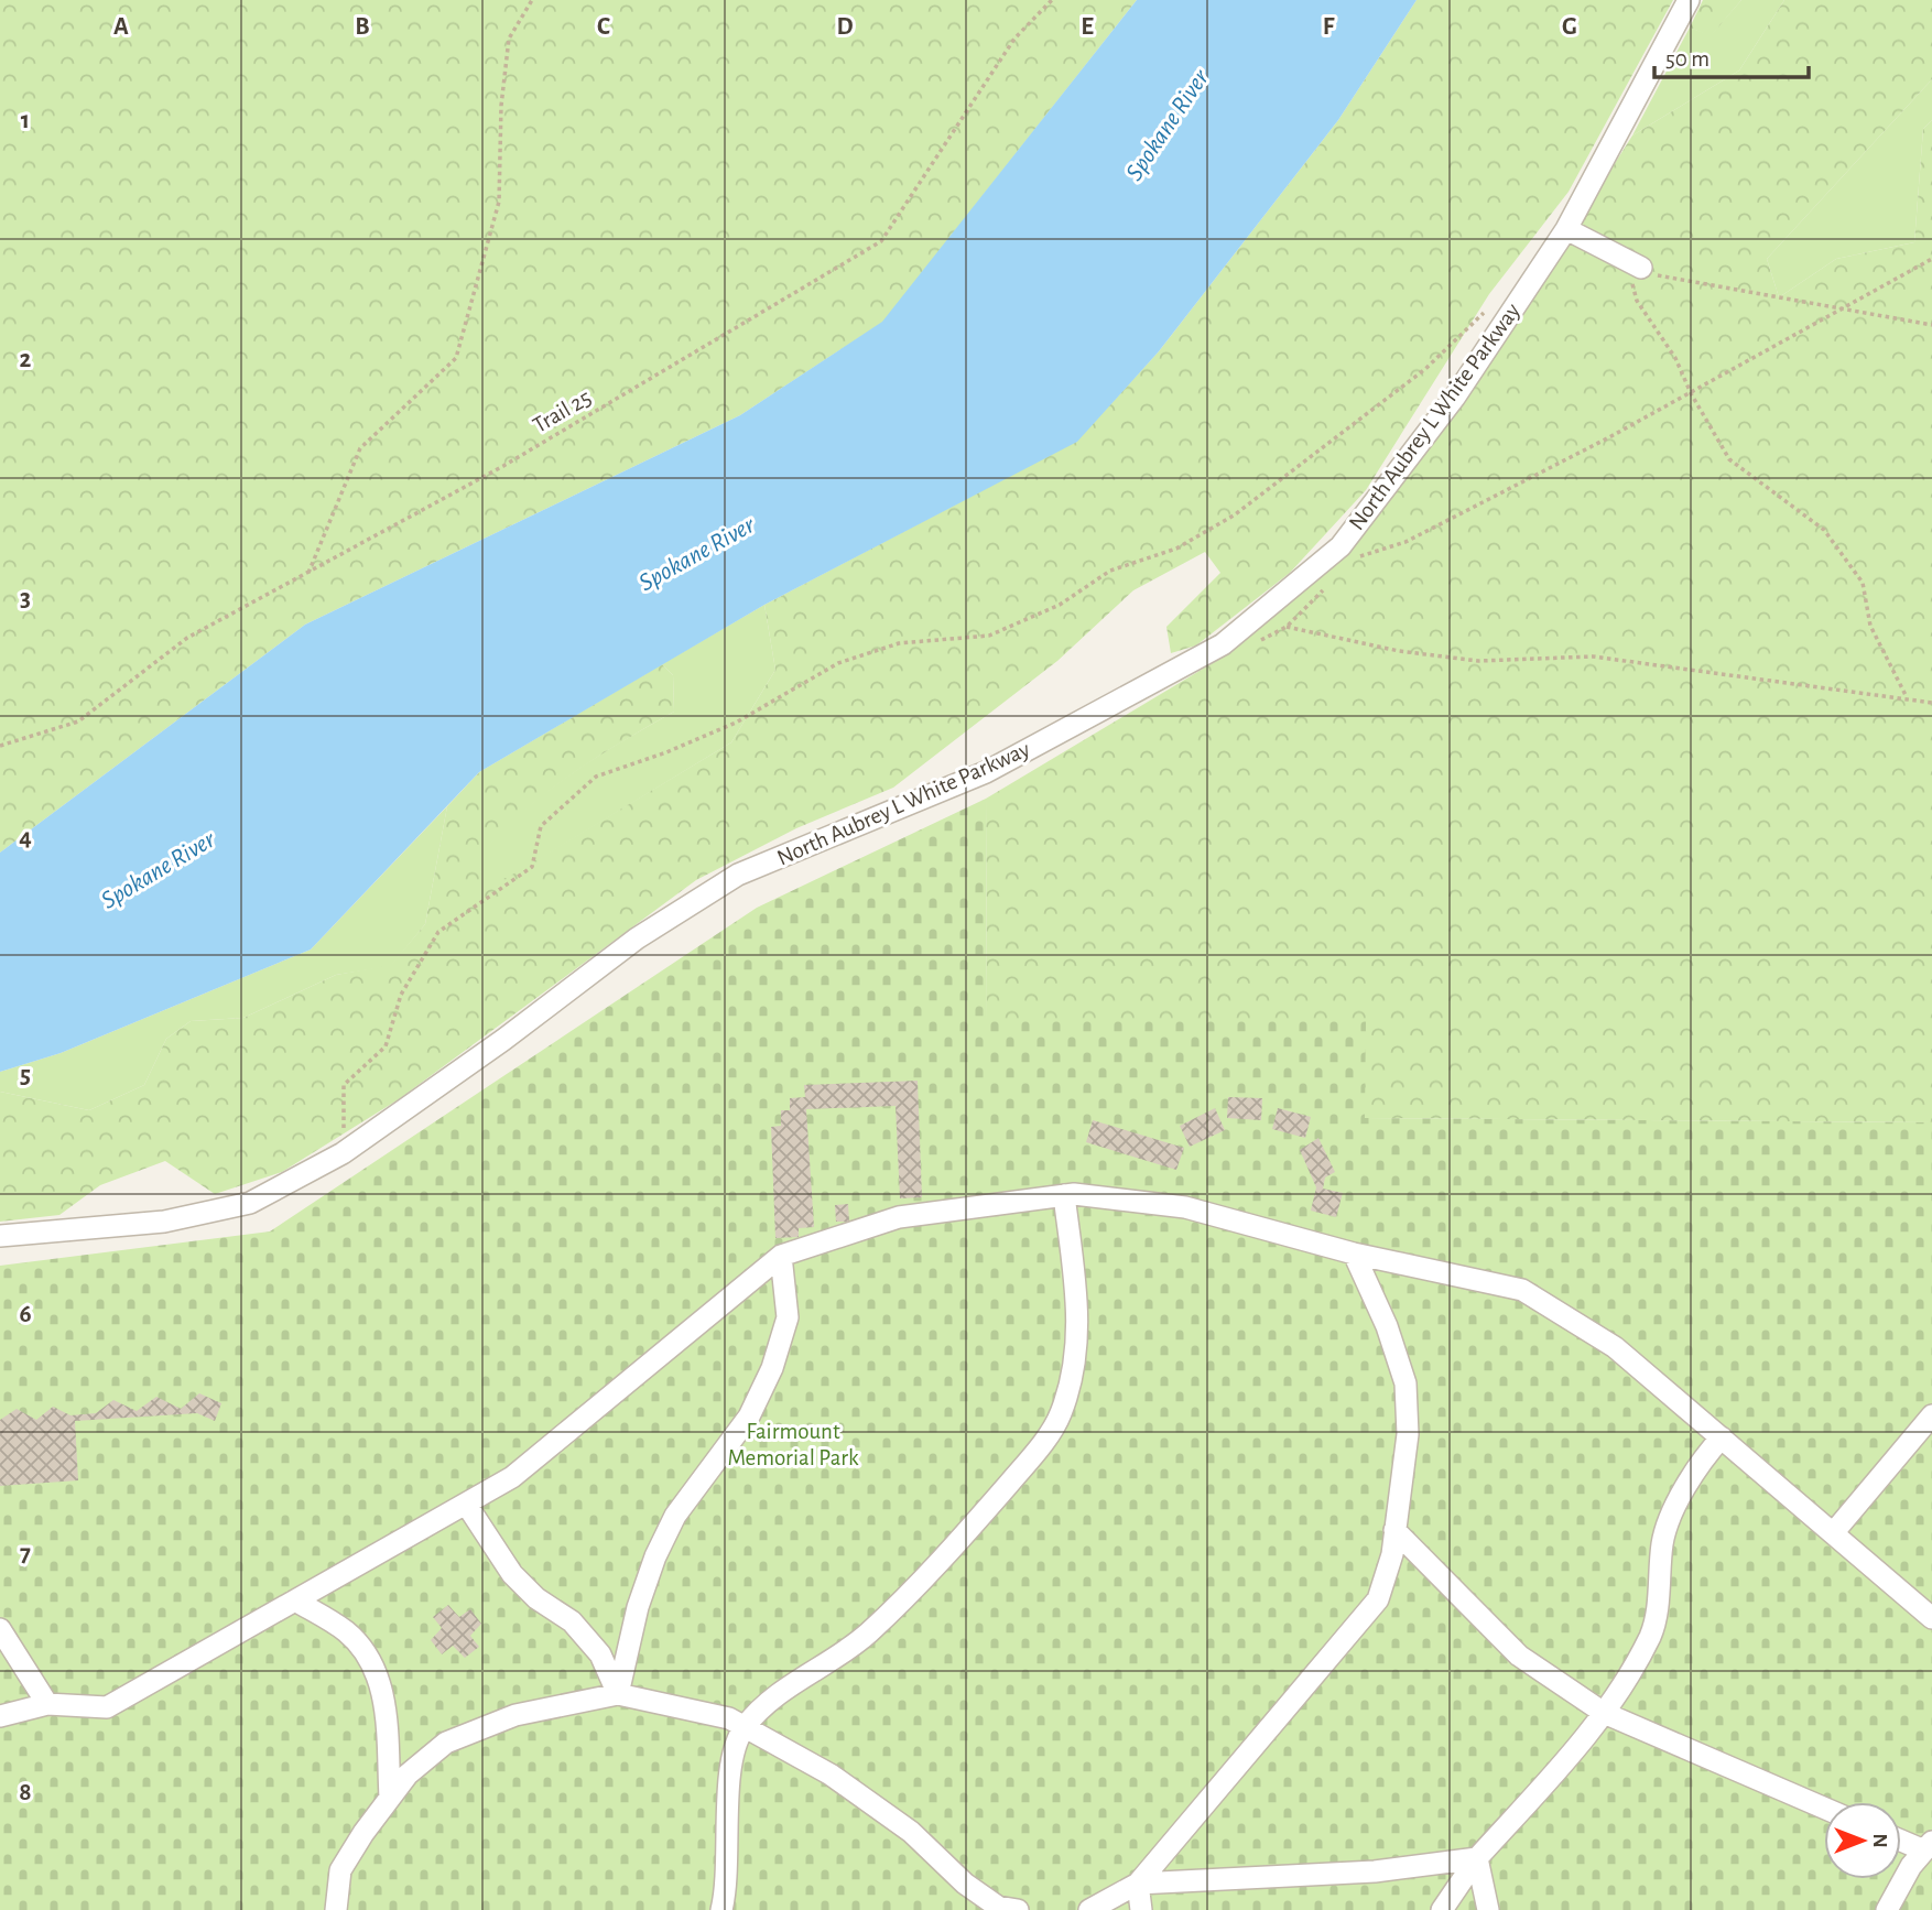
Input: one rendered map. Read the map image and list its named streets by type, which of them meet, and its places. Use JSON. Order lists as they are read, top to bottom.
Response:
{
  "streets": {
    "street": ["North Aubrey L White Parkway"],
    "path": ["Trail 25"]
  },
  "water": ["Spokane River"],
  "parks": ["Fairmount Memorial Park"],
  "scale_bar": "50 m",
  "north": "right",
  "grid": {
    "columns": [
      "A",
      "B",
      "C",
      "D",
      "E",
      "F",
      "G"
    ],
    "rows": [
      "1",
      "2",
      "3",
      "4",
      "5",
      "6",
      "7",
      "8"
    ]
  }
}
